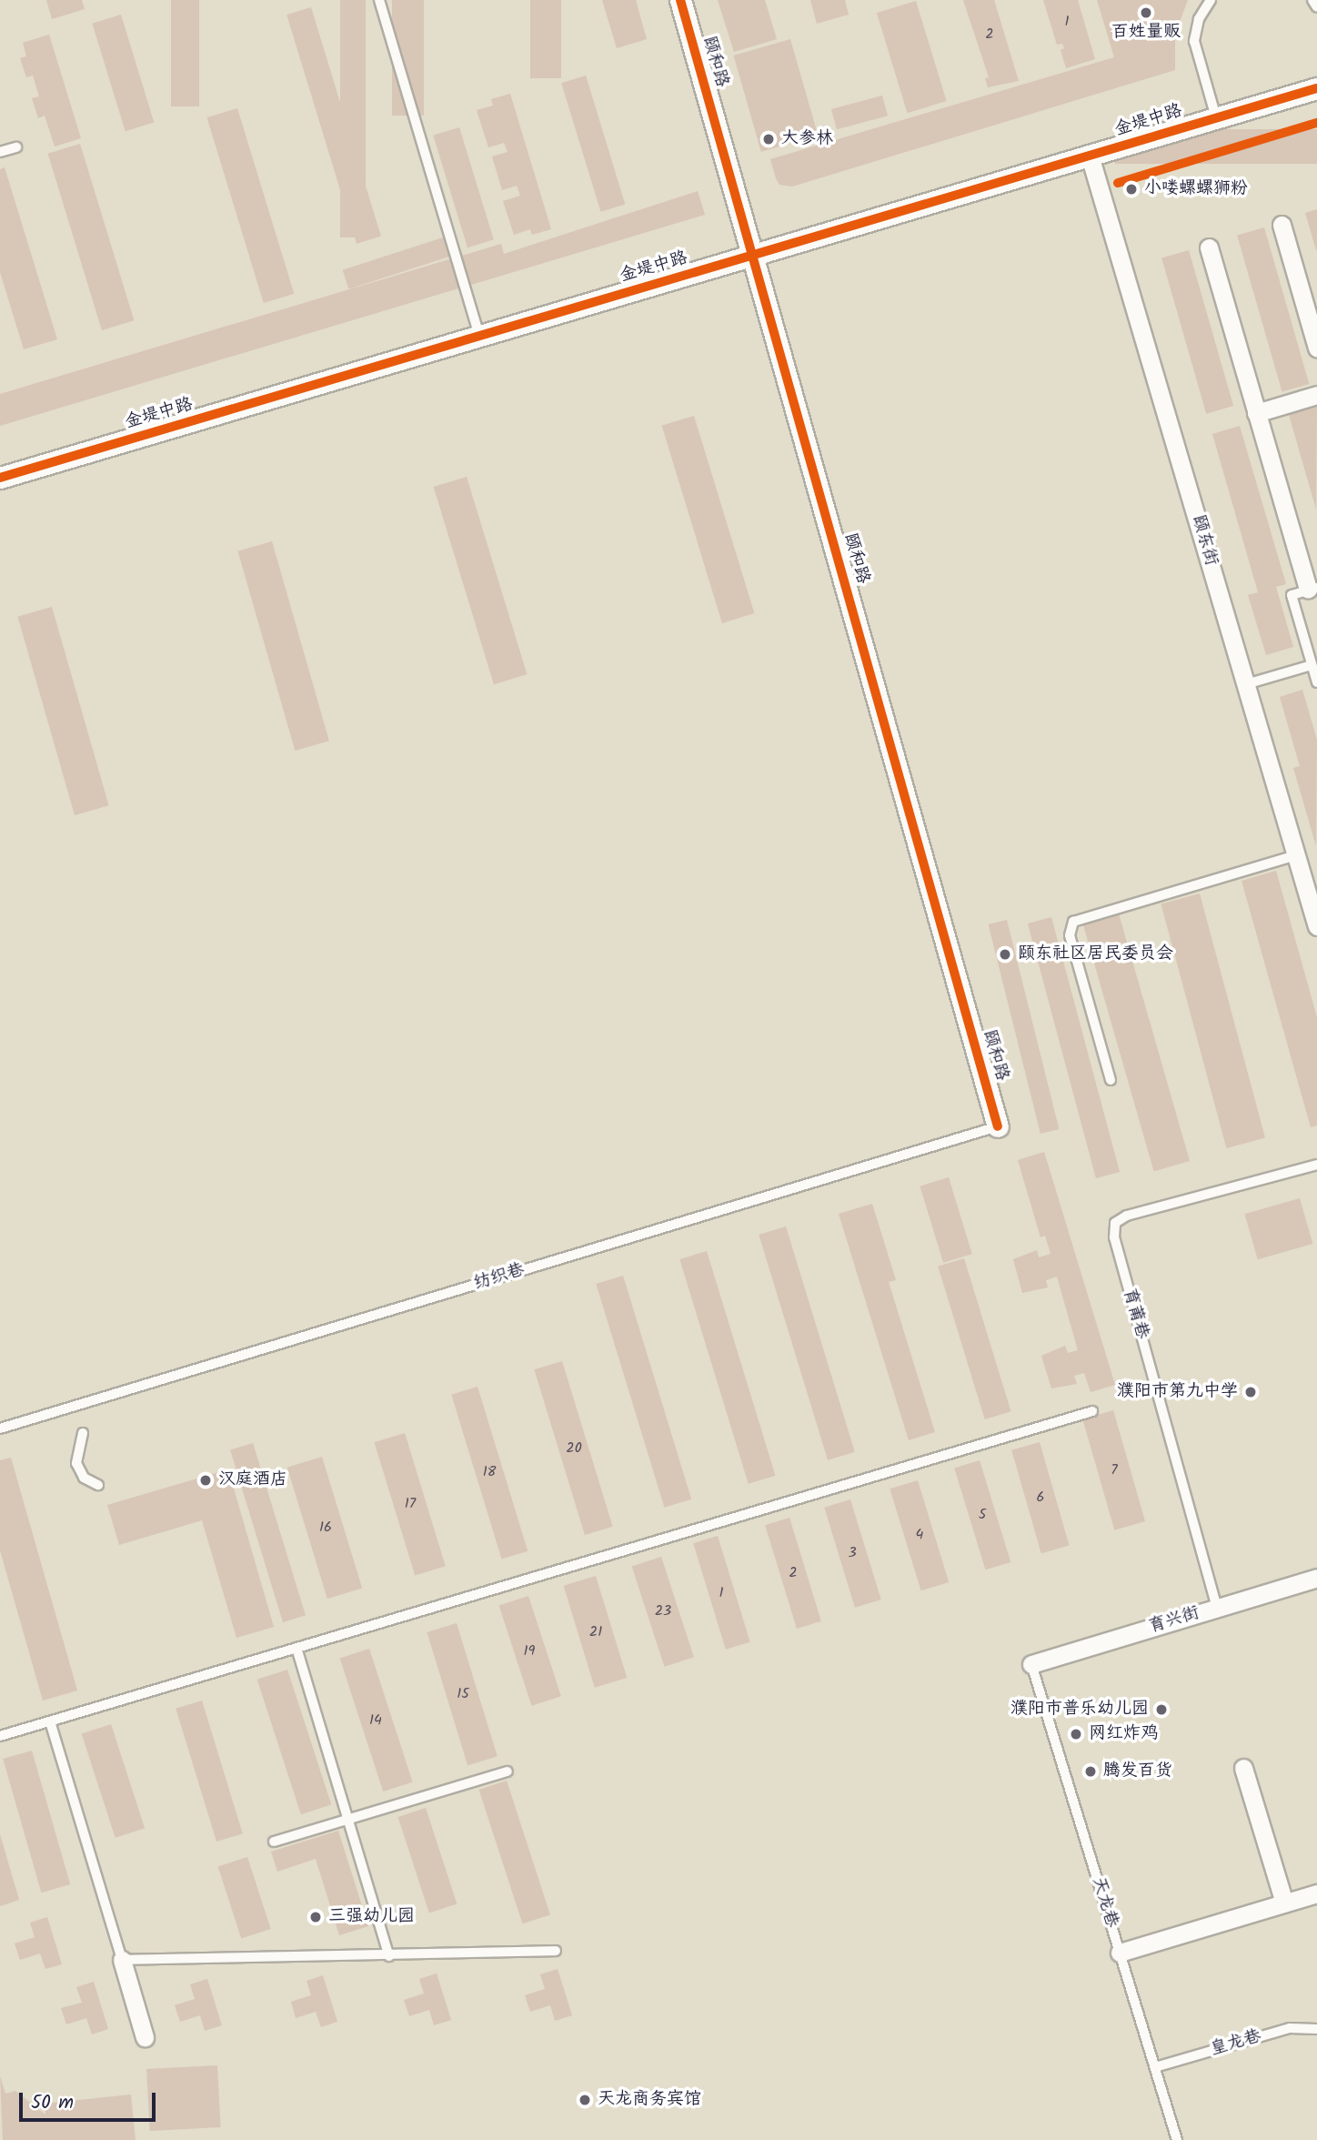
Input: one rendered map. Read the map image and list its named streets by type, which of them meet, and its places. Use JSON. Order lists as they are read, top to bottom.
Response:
{
  "streets": {
    "street": [
      "颐和路",
      "金堤中路",
      "颐东街",
      "育兴街"
    ],
    "lane": [
      "纺织巷",
      "育莆巷",
      "天龙巷",
      "皇龙巷"
    ]
  },
  "crossings": [
    ["颐和路", "金堤中路"],
    ["颐和路", "纺织巷"],
    ["金堤中路", "颐东街"],
    ["育莆巷", "育兴街"],
    ["育兴街", "天龙巷"],
    ["天龙巷", "皇龙巷"]
  ],
  "places": [
    "百姓量贩",
    "大参林",
    "小喽螺螺狮粉",
    "颐东社区居民委员会",
    "濮阳市第九中学",
    "汉庭酒店",
    "濮阳市普乐幼儿园",
    "网红炸鸡",
    "腾发百货",
    "三强幼儿园",
    "天龙商务宾馆"
  ],
  "house_numbers": [
    "1",
    "2",
    "20",
    "7",
    "18",
    "6",
    "17",
    "5",
    "16",
    "4",
    "3",
    "2",
    "1",
    "23",
    "21",
    "19",
    "15",
    "14"
  ],
  "scale_bar": "50 m"
}
